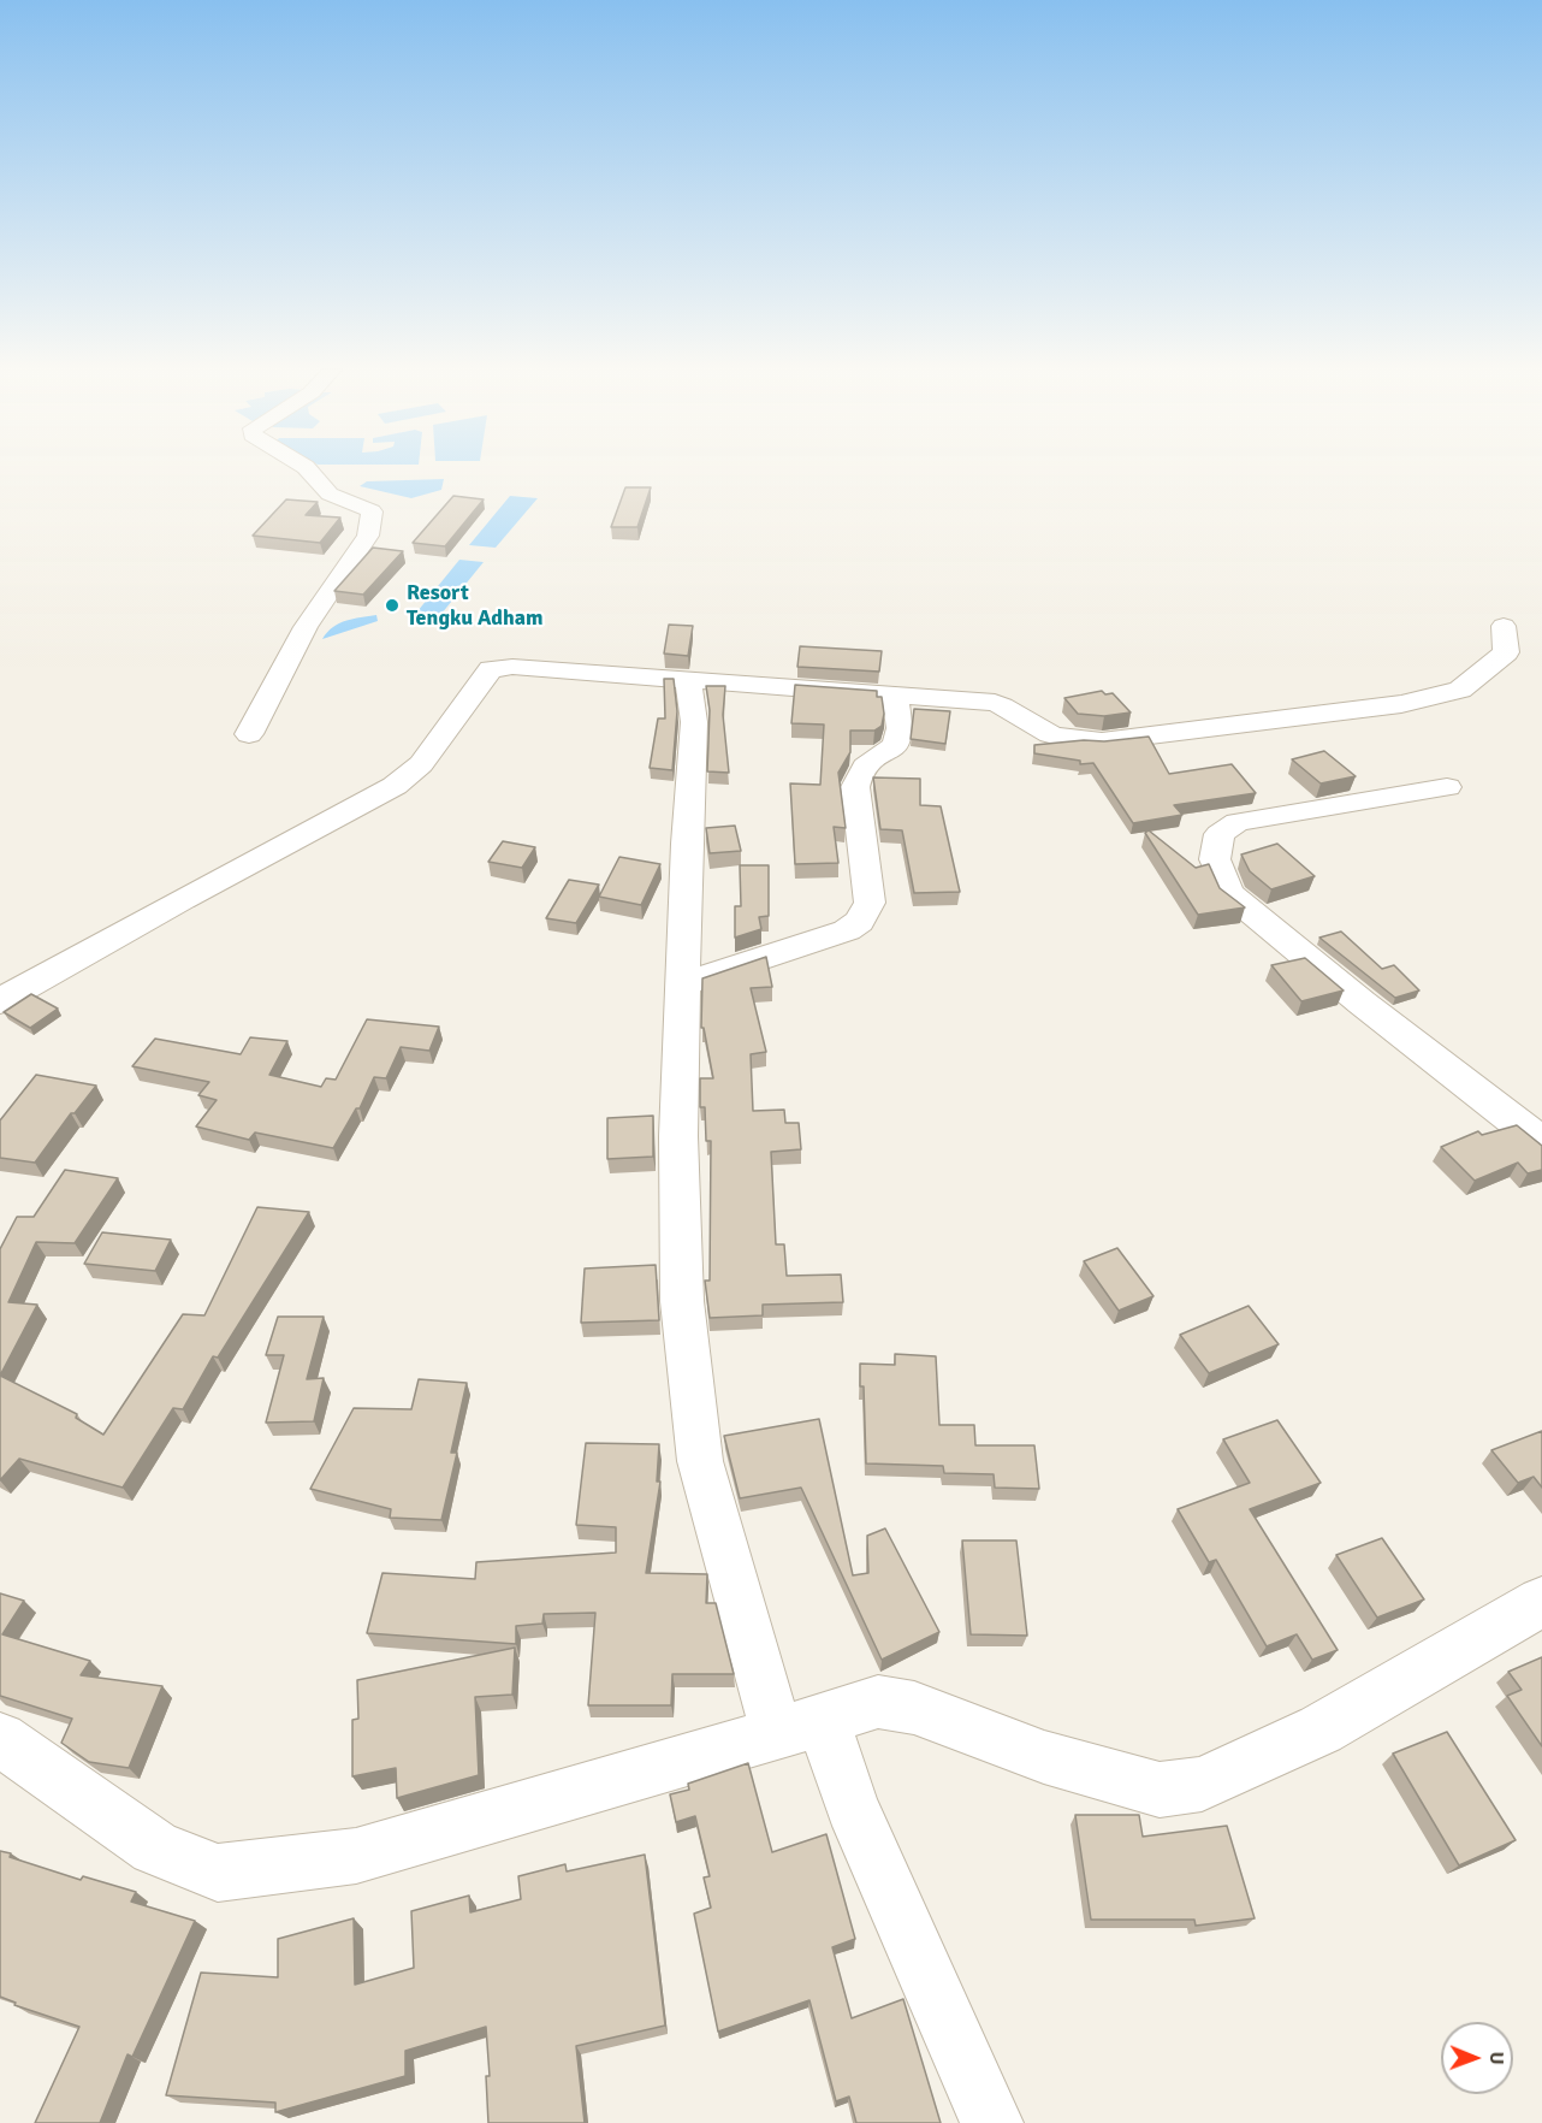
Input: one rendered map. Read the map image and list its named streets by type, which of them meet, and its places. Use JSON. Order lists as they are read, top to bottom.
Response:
{
  "places": ["Resort Tengku Adham"],
  "north": "right"
}
